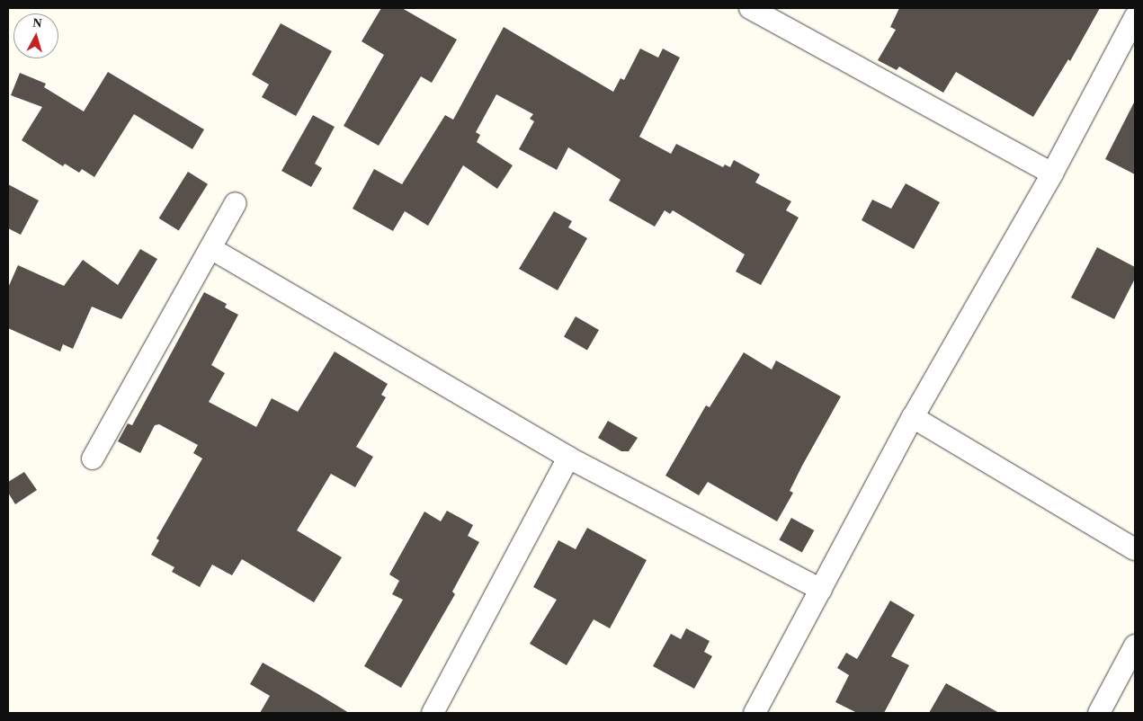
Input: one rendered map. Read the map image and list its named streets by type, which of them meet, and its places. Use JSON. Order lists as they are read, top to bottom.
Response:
{
  "north": "top"
}
